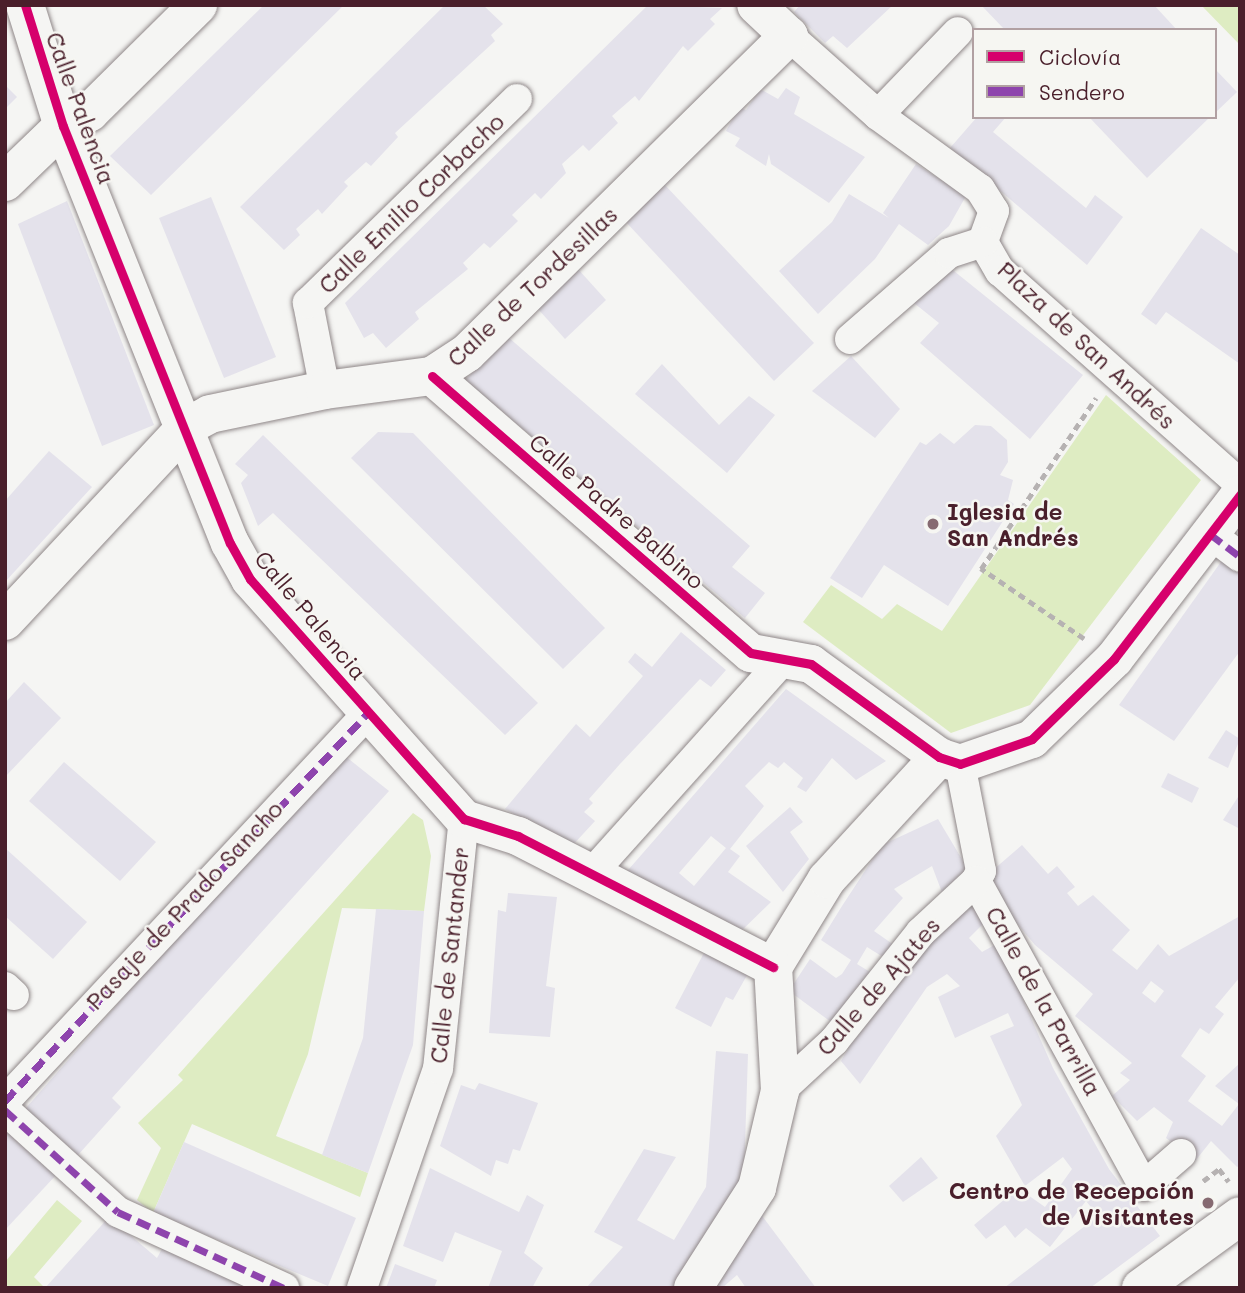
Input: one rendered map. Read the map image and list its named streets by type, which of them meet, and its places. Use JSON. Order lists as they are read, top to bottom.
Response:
{
  "streets": {
    "main road": [
      "Calle Palencia",
      "Calle de Tordesillas",
      "Calle Padre Balbino",
      "Calle de Ajates"
    ],
    "street": [
      "Calle Emilio Corbacho",
      "Plaza de San Andrés",
      "Pasaje de Prado Sancho",
      "Calle de Santander",
      "Calle de la Parrilla"
    ]
  },
  "crossings": [
    ["Calle Palencia", "Calle de Tordesillas"],
    ["Calle Palencia", "Pasaje de Prado Sancho"],
    ["Calle Palencia", "Calle de Santander"],
    ["Calle Emilio Corbacho", "Calle de Tordesillas"],
    ["Calle de Tordesillas", "Calle Padre Balbino"],
    ["Calle de Ajates", "Calle de la Parrilla"]
  ],
  "places": ["Iglesia de San Andrés", "Centro de Recepción de Visitantes"],
  "legend": ["Ciclovía", "Sendero"]
}
